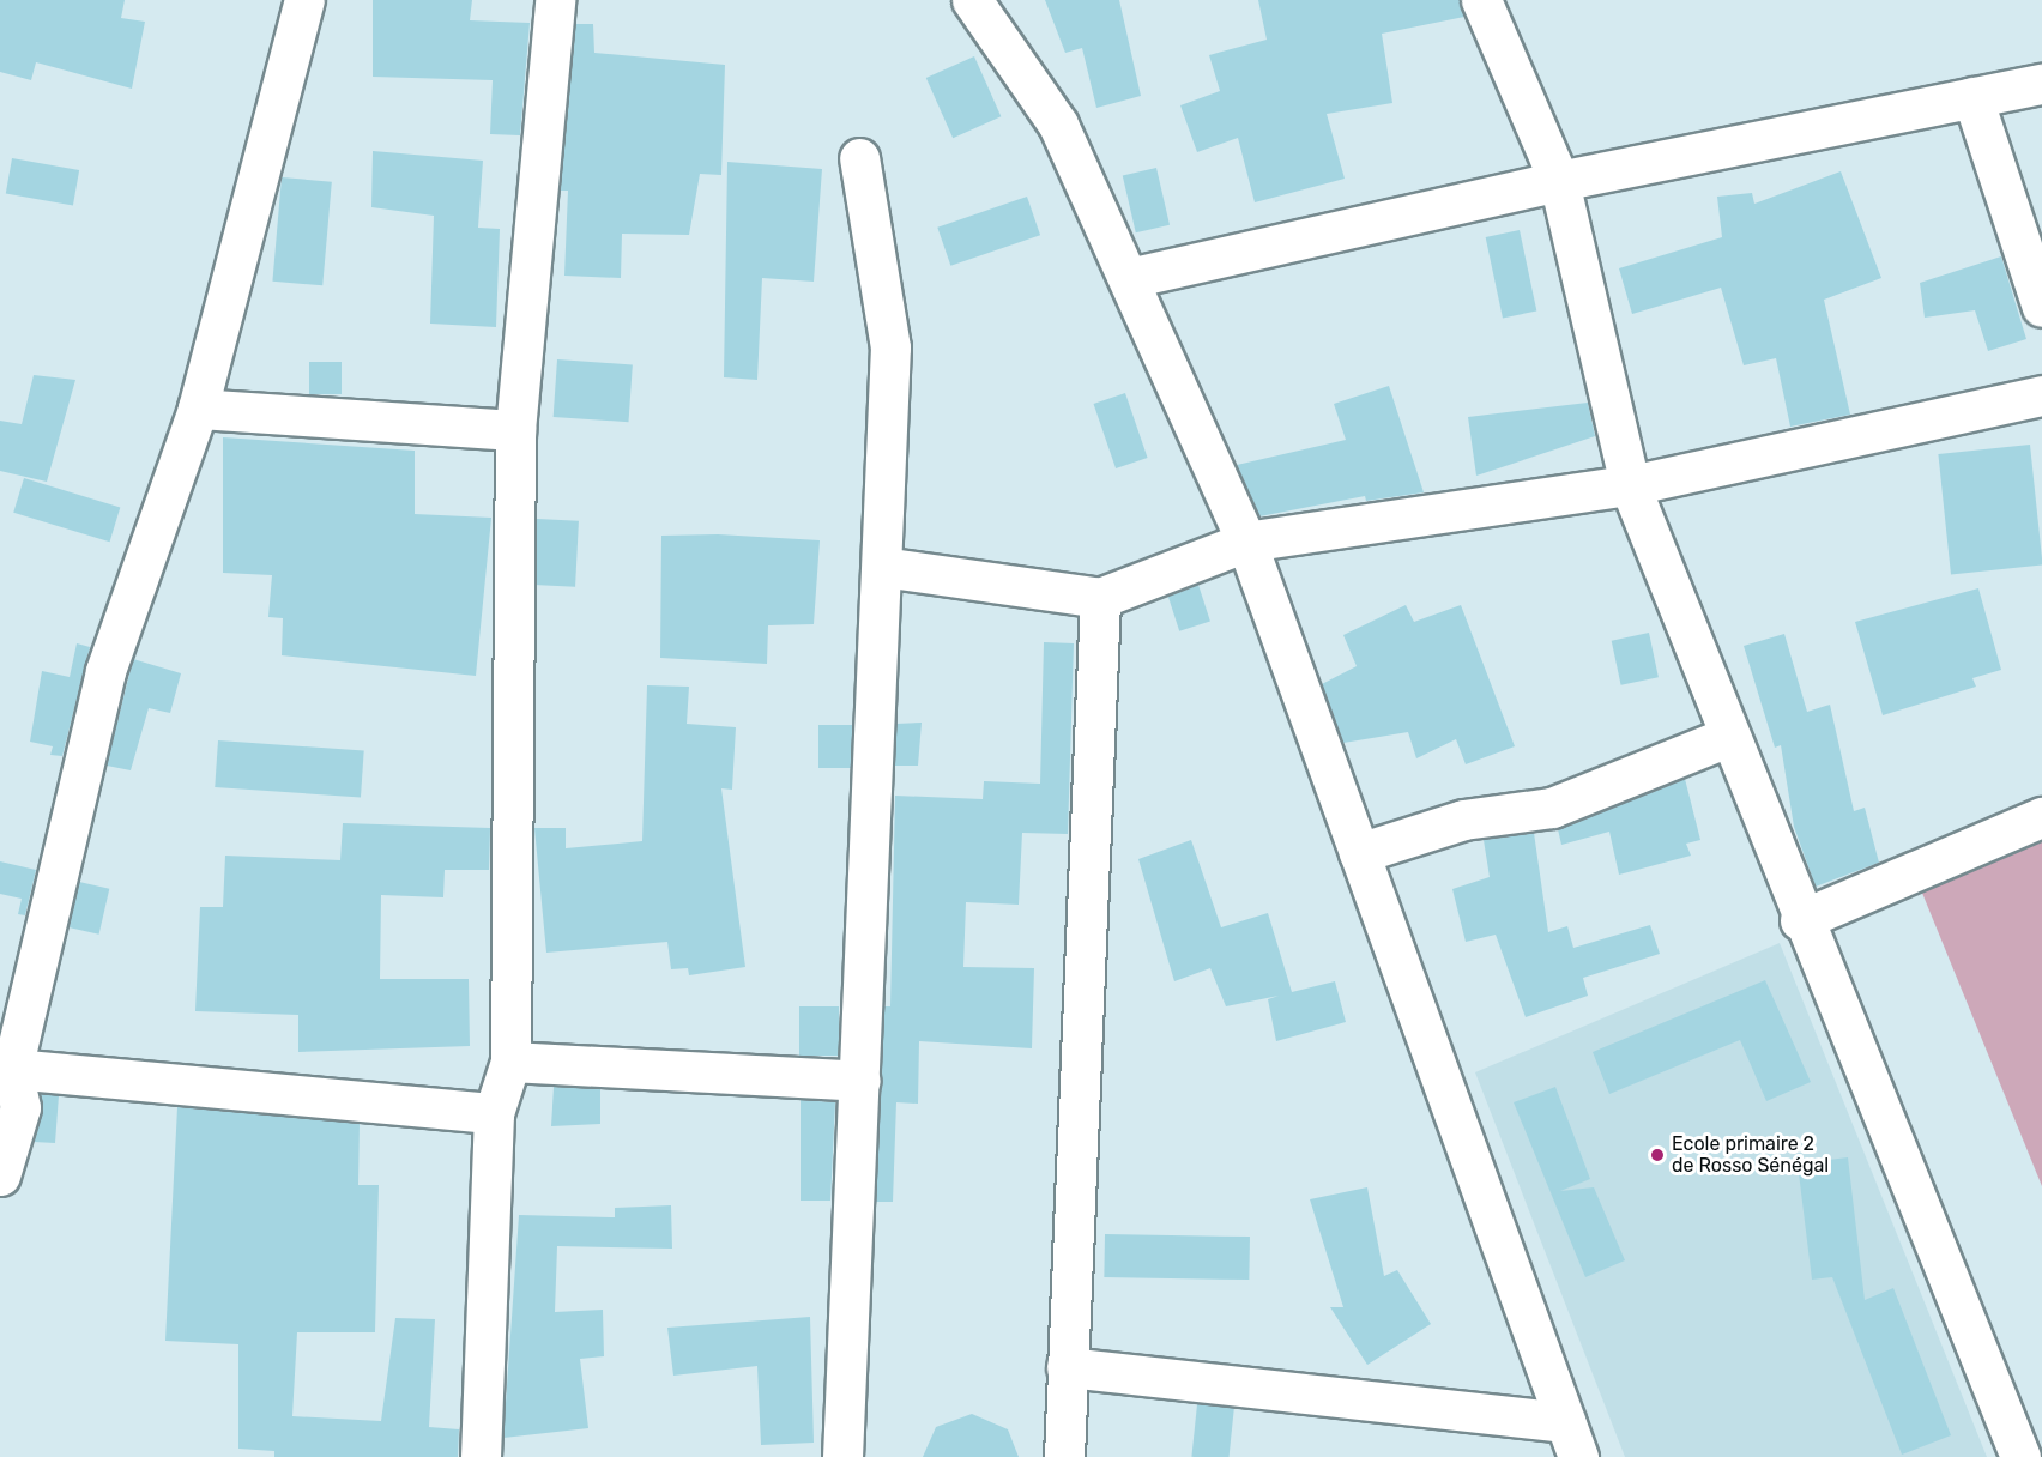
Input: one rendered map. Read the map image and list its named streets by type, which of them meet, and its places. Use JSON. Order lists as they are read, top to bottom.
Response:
{
  "places": ["Ecole primaire 2 de Rosso Sénégal"]
}
